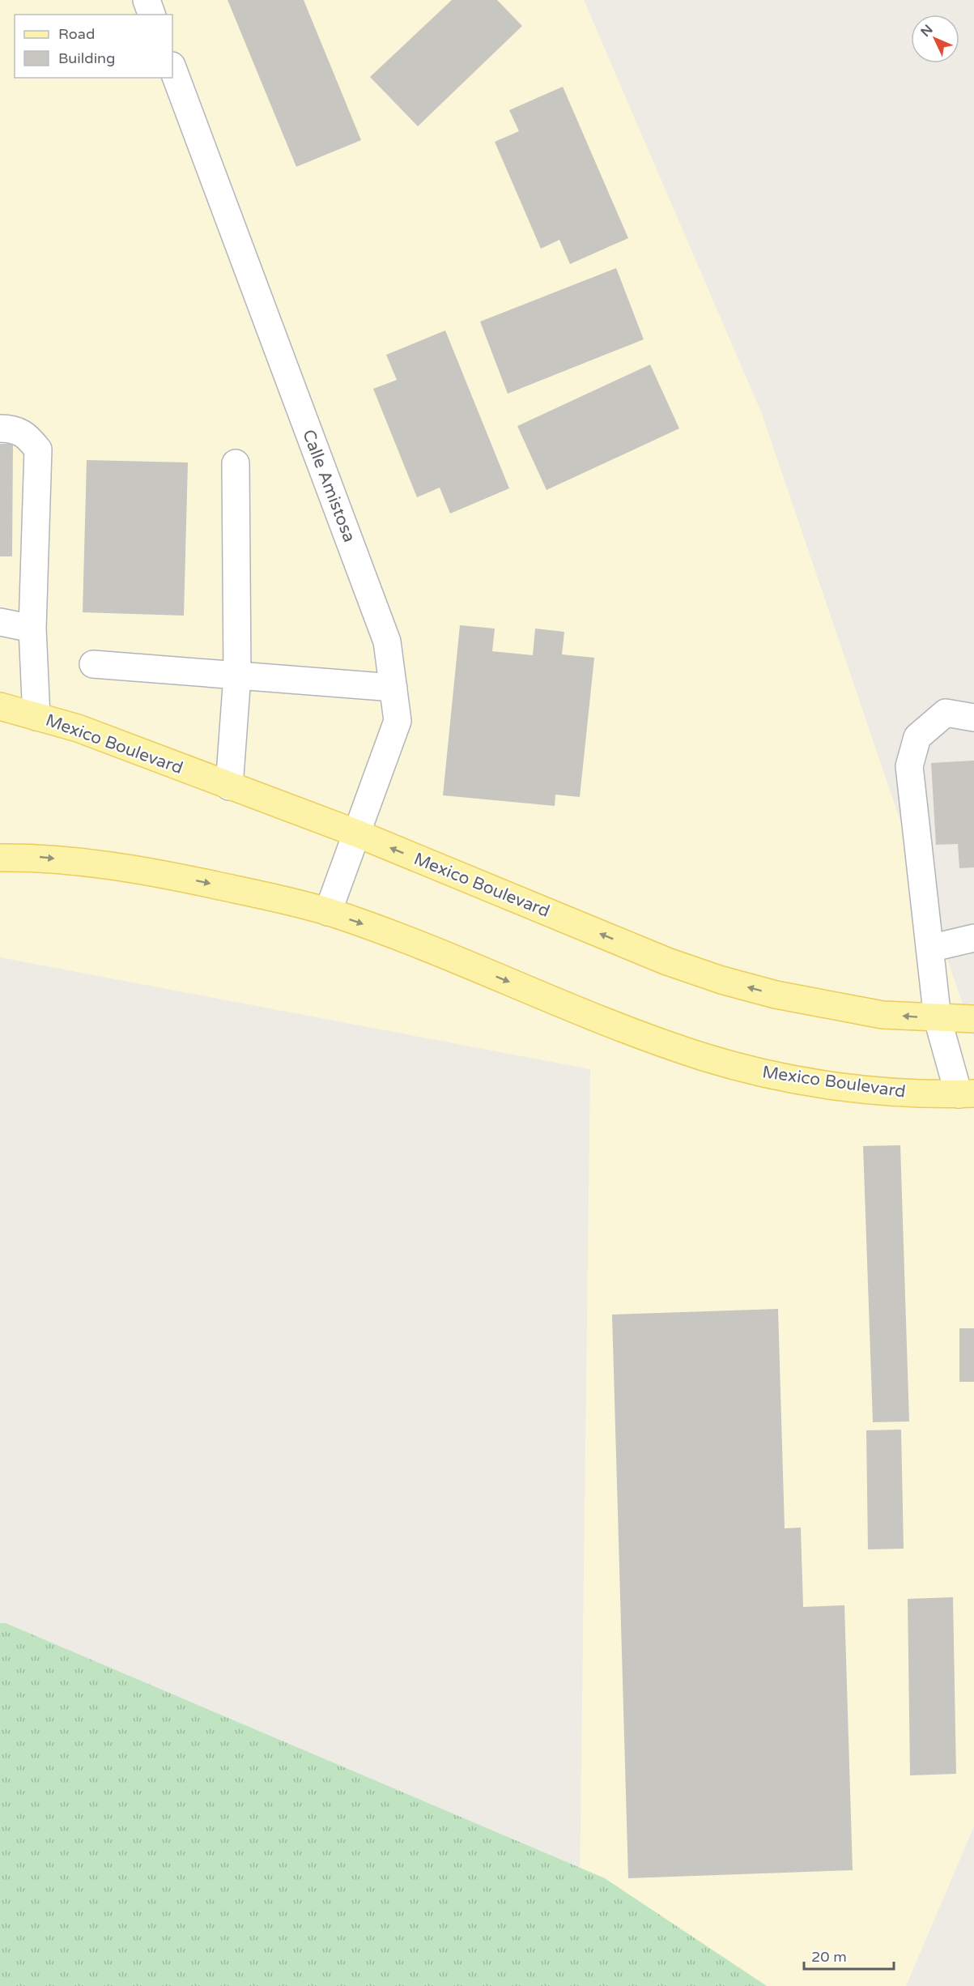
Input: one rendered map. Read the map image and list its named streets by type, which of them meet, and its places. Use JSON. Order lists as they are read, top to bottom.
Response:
{
  "streets": {
    "main road": ["Mexico Boulevard"],
    "street": ["Calle Amistosa"]
  },
  "crossings": [
    ["Calle Amistosa", "Mexico Boulevard"]
  ],
  "legend": ["Road", "Building"],
  "scale_bar": "20 m",
  "north": "top left"
}
